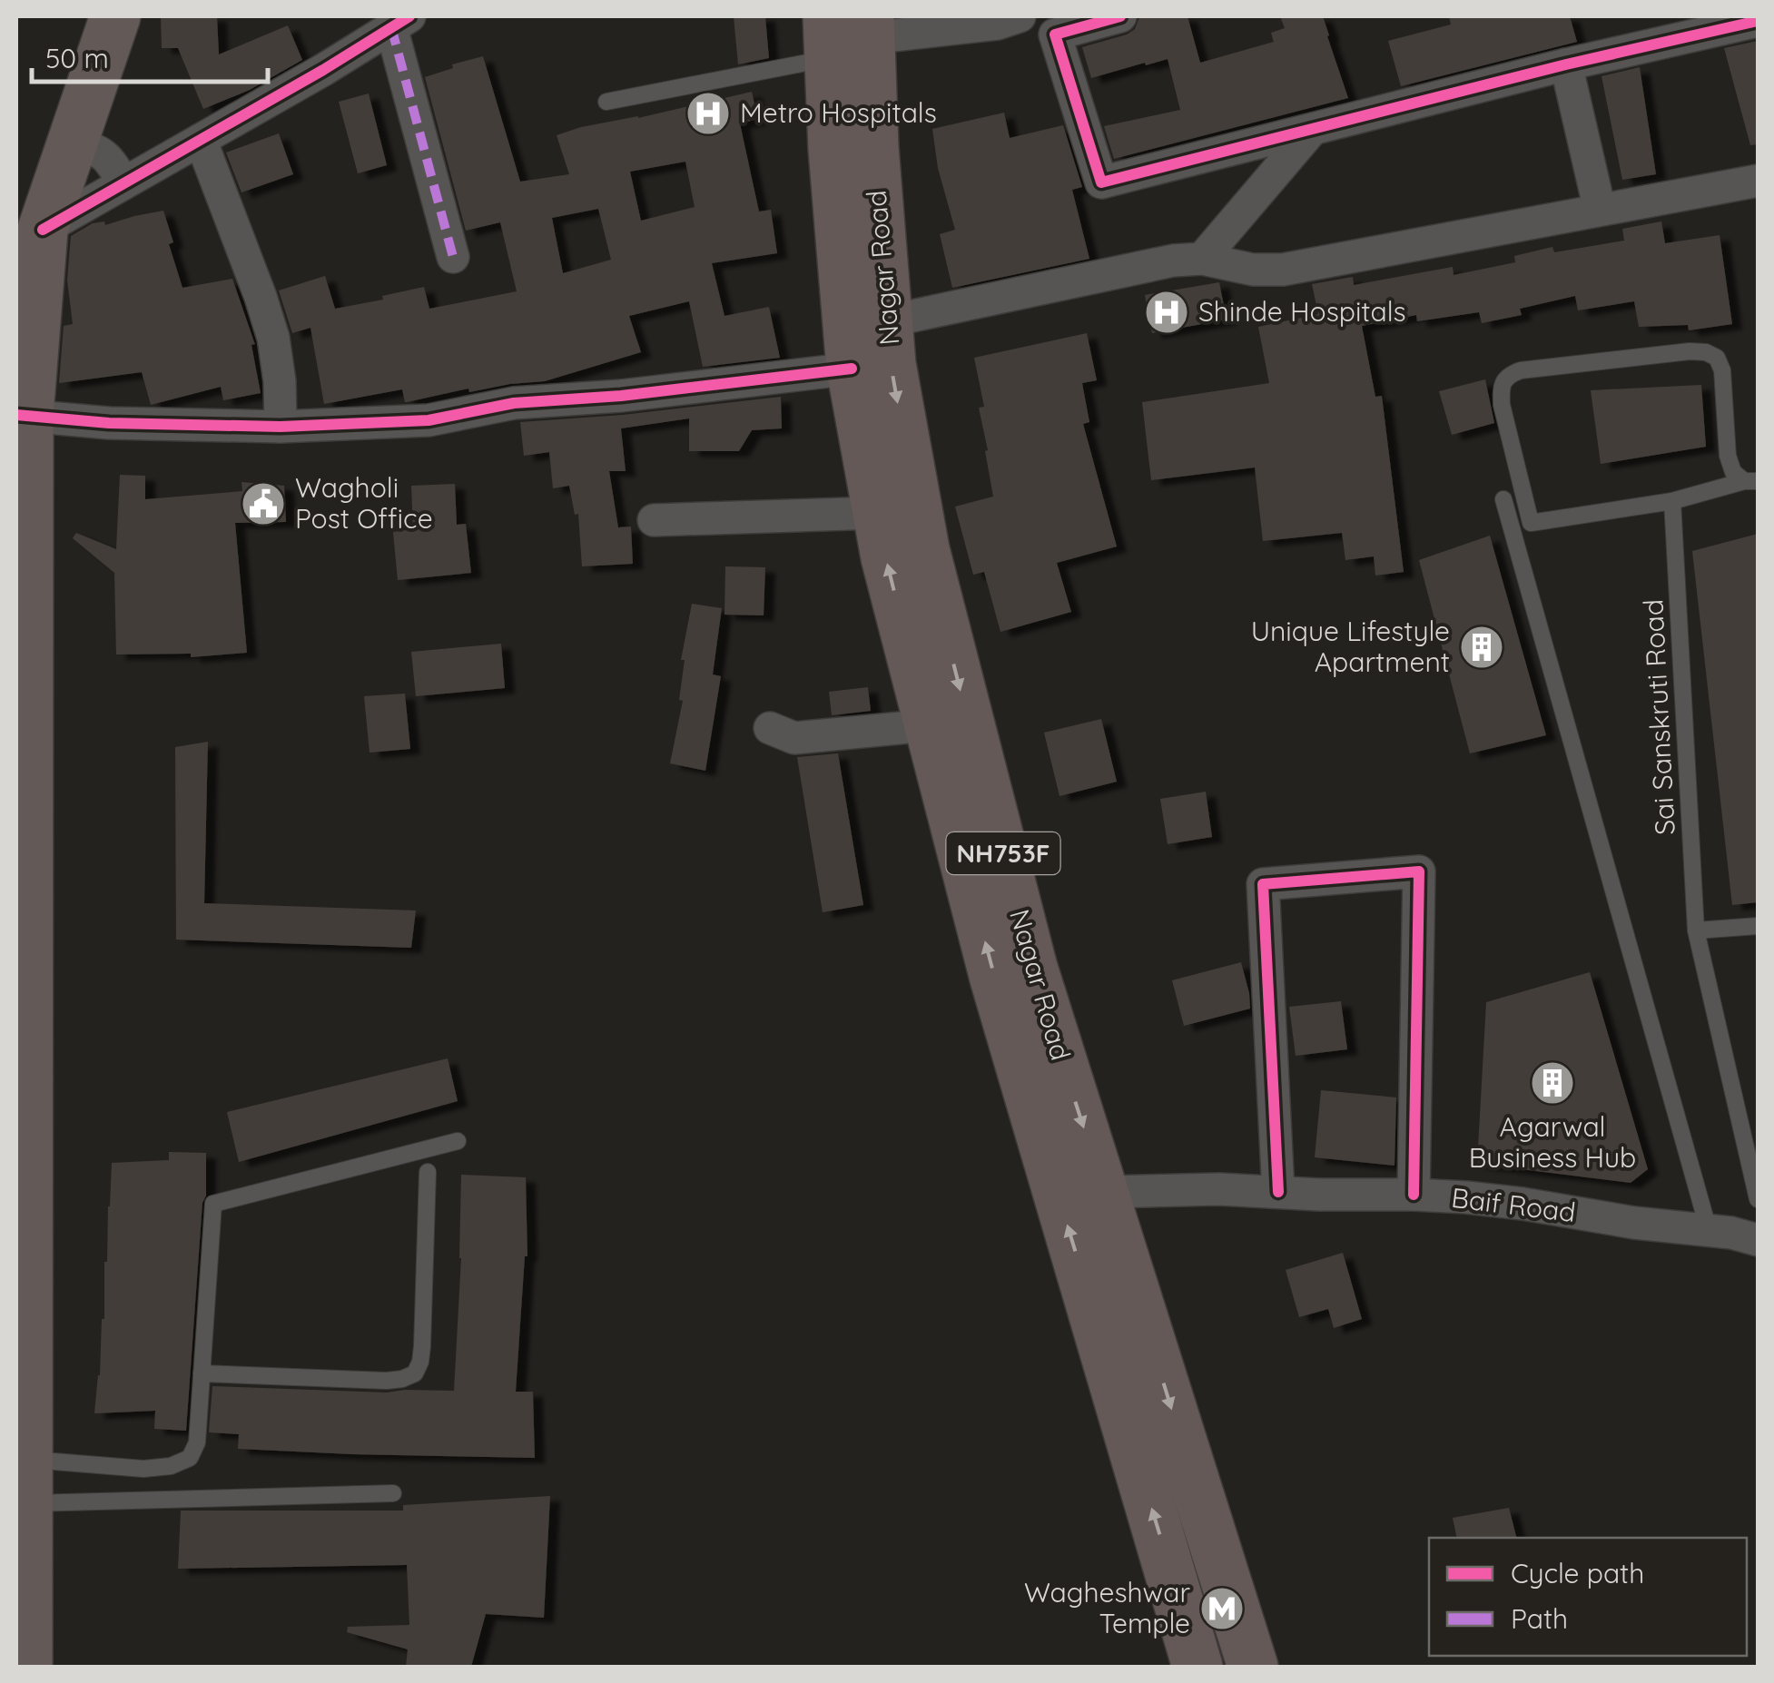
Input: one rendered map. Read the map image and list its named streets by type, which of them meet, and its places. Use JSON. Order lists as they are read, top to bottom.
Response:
{
  "streets": {
    "highway": ["Nagar Road", "NH753F"],
    "street": ["Baif Road"],
    "lane": ["Sai Sanskruti Road"]
  },
  "crossings": [
    ["Nagar Road", "Baif Road"]
  ],
  "places": {
    "hospital": ["Metro Hospitals", "Shinde Hospitals"],
    "public building": ["Wagholi Post Office"],
    "building": ["Unique Lifestyle Apartment", "Agarwal Business Hub"],
    "metro station": ["Wagheshwar Temple"]
  },
  "legend": ["Cycle path", "Path"],
  "scale_bar": "50 m"
}
